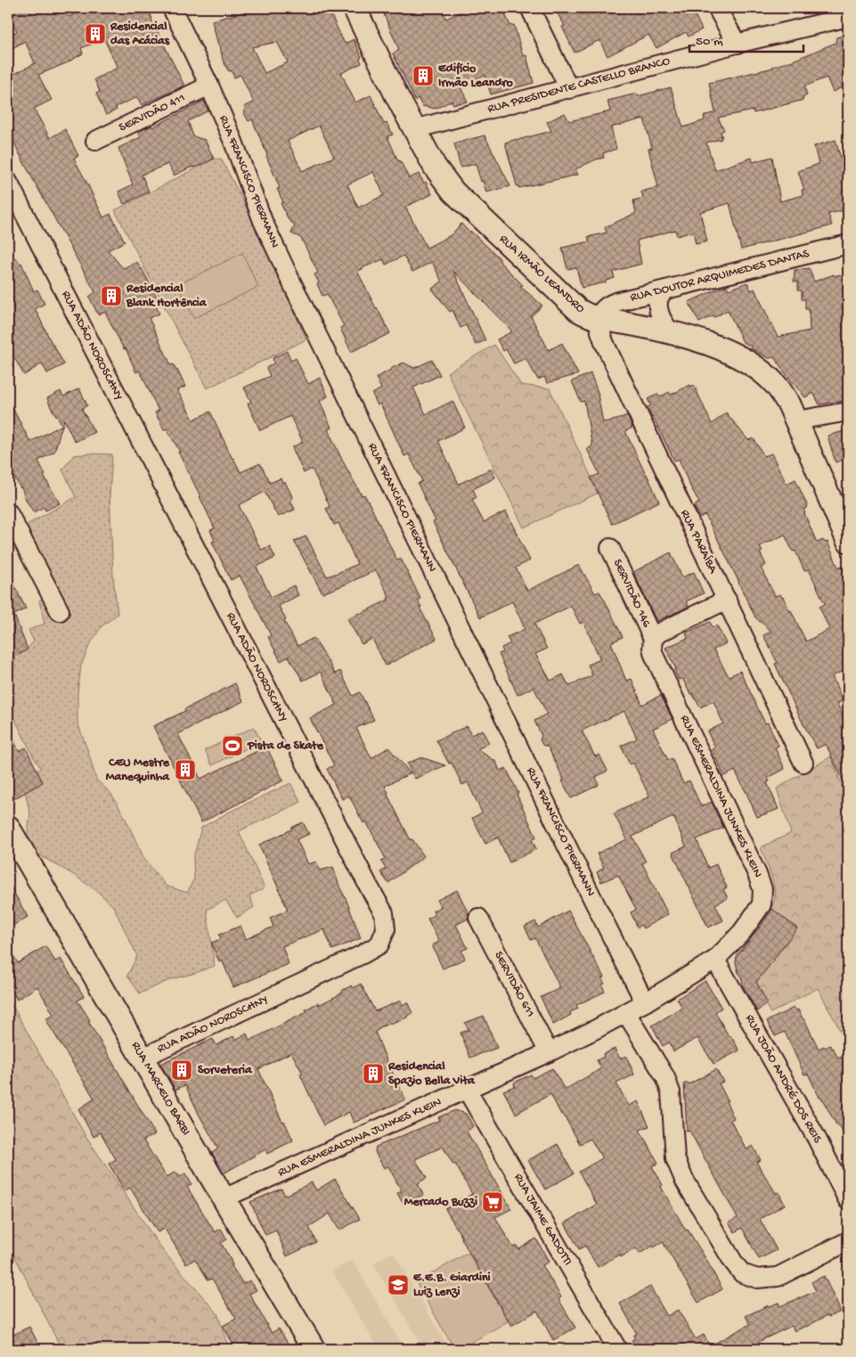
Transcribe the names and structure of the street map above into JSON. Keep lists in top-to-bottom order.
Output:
{
  "streets": {
    "street": [
      "RUA PRESIDENTE CASTELLO BRANCO",
      "SERVIDÃO 411",
      "RUA FRANCISCO PIERMANN",
      "RUA IRMÃO LEANDRO",
      "RUA DOUTOR ARQUIMEDES DANTAS",
      "RUA ADÃO NOROSCHNY",
      "RUA PARAÍBA",
      "SERVIDÃO 146",
      "RUA ESMERALDINA JUNKES KLEIN",
      "SERVIDÃO 611",
      "RUA JOÃO ANDRÉ DOS REIS",
      "RUA MARCELO BARBI",
      "RUA JAIME GADOTTI"
    ]
  },
  "crossings": [
    ["RUA PRESIDENTE CASTELLO BRANCO", "RUA IRMÃO LEANDRO"],
    ["SERVIDÃO 411", "RUA FRANCISCO PIERMANN"],
    ["RUA FRANCISCO PIERMANN", "RUA ESMERALDINA JUNKES KLEIN"],
    ["RUA IRMÃO LEANDRO", "RUA DOUTOR ARQUIMEDES DANTAS"],
    ["RUA IRMÃO LEANDRO", "RUA PARAÍBA"],
    ["RUA DOUTOR ARQUIMEDES DANTAS", "RUA PARAÍBA"],
    ["RUA ADÃO NOROSCHNY", "RUA MARCELO BARBI"],
    ["SERVIDÃO 146", "RUA ESMERALDINA JUNKES KLEIN"],
    ["RUA ESMERALDINA JUNKES KLEIN", "SERVIDÃO 611"],
    ["RUA ESMERALDINA JUNKES KLEIN", "RUA JOÃO ANDRÉ DOS REIS"],
    ["RUA ESMERALDINA JUNKES KLEIN", "RUA MARCELO BARBI"],
    ["RUA ESMERALDINA JUNKES KLEIN", "RUA JAIME GADOTTI"]
  ],
  "places": {
    "building": [
      "Residencial das Acácias",
      "Edifício Irmão Leandro",
      "Residencial Blank Hortência",
      "CEU Mestre Manequinha",
      "Sorveteria",
      "Residencial Spazio Bella Vita"
    ],
    "sports": ["Pista de Skate"],
    "supermarket": ["Mercado Buzzi"],
    "school or university": ["E.E.B. Giardini Luiz Lenzi"]
  },
  "scale_bar": "50 m"
}
